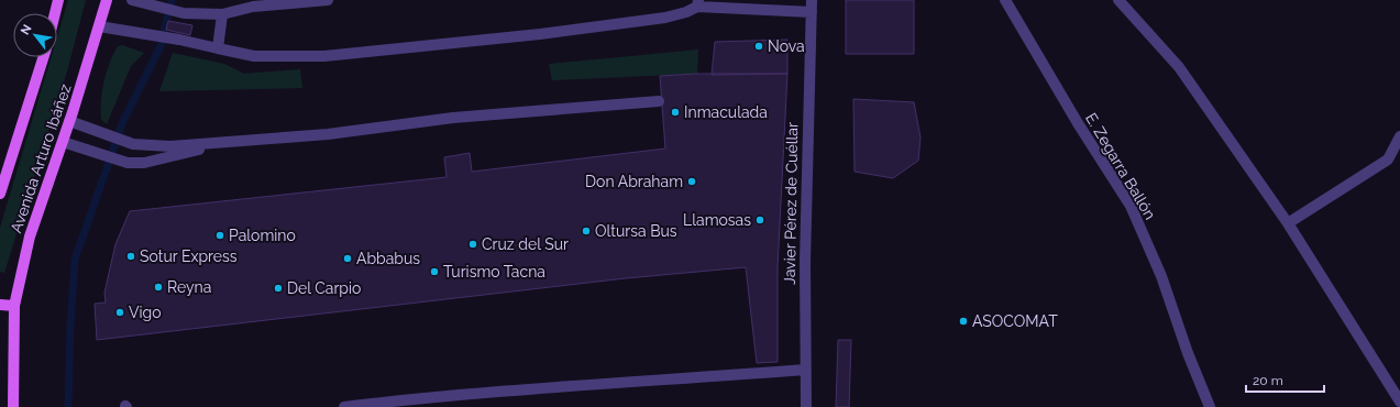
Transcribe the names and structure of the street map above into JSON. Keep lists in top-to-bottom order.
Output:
{
  "streets": {
    "main road": ["Avenida Arturo Ibáñez"],
    "street": ["E. Zegarra Ballón", "Javier Pérez de Cuéllar"]
  },
  "places": [
    "Nova",
    "Inmaculada",
    "Don Abraham",
    "Llamosas",
    "Oltursa Bus",
    "Palomino",
    "Cruz del Sur",
    "Sotur Express",
    "Abbabus",
    "Turismo Tacna",
    "Reyna",
    "Del Carpio",
    "Vigo",
    "ASOCOMAT"
  ],
  "scale_bar": "20 m",
  "north": "top left"
}
